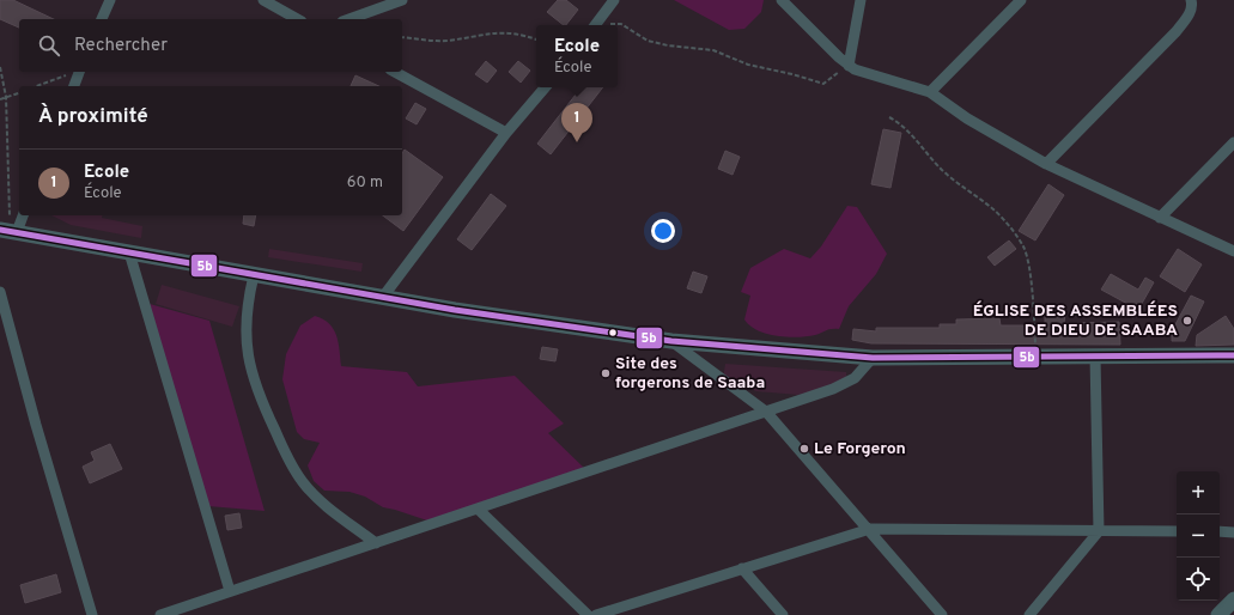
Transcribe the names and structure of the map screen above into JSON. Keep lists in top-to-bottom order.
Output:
{
  "places": ["ÉGLISE DES ASSEMBLÉES DE DIEU DE SAABA", "Site des forgerons de Saaba", "Le Forgeron"],
  "lines": ["transit line 5b"],
  "page": {
    "search": "Rechercher",
    "popup": ["Ecole", "École"],
    "heading": "À proximité",
    "pins": "1",
    "list": [
      {
        "mark": "1",
        "name": "Ecole",
        "note": "École",
        "value": "60 m"
      }
    ],
    "map_buttons": ["+", "−"]
  }
}
